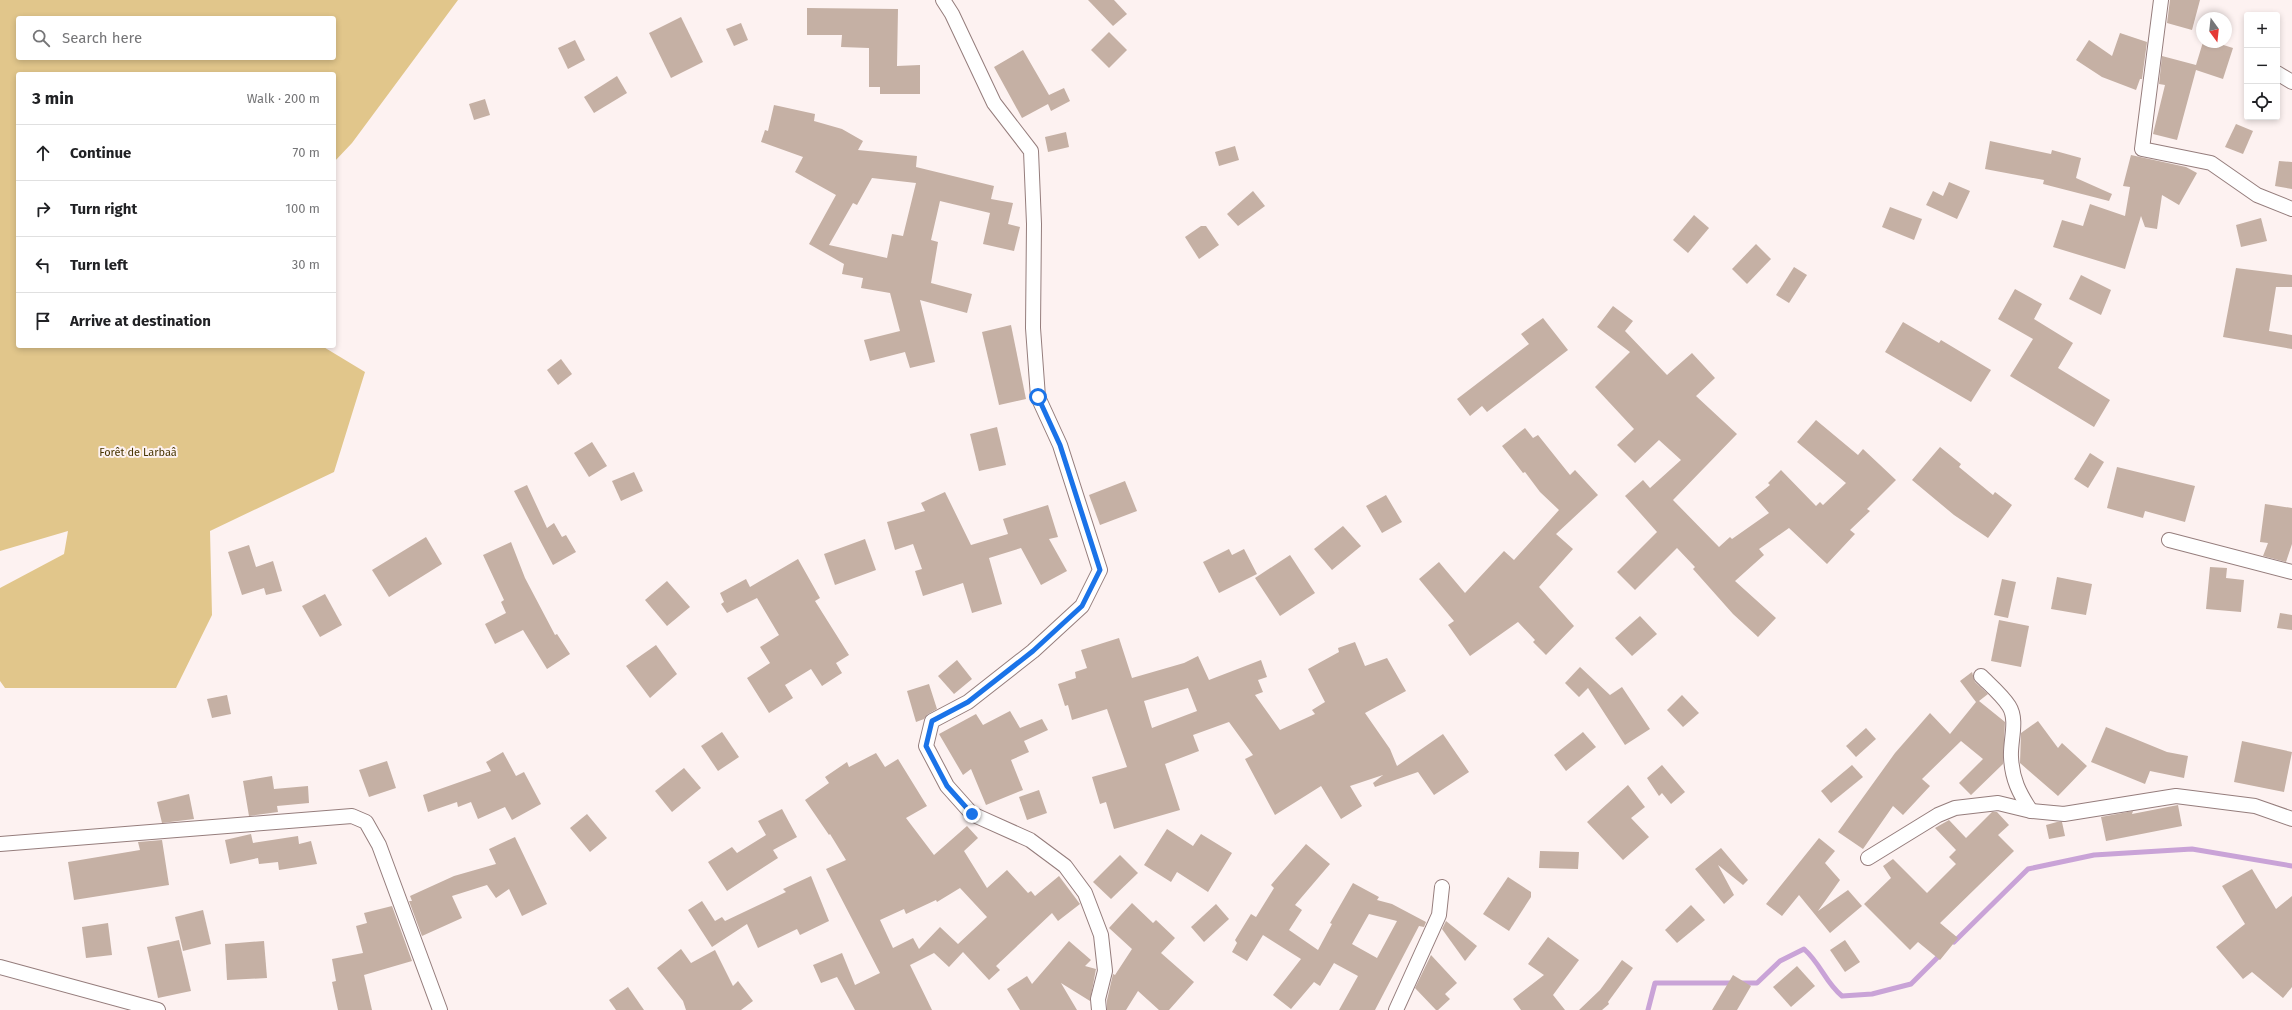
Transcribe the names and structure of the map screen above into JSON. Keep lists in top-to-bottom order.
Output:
{
  "parks": ["Forêt de Larbaâ"],
  "north": "bottom",
  "page": {
    "map_buttons": ["+", "−"],
    "search": "Search here",
    "heading": ["3 min", "Walk · 200 m"],
    "list": [
      ["Continue", "70 m"],
      ["Turn right", "100 m"],
      ["Turn left", "30 m"],
      "Arrive at destination"
    ]
  }
}
